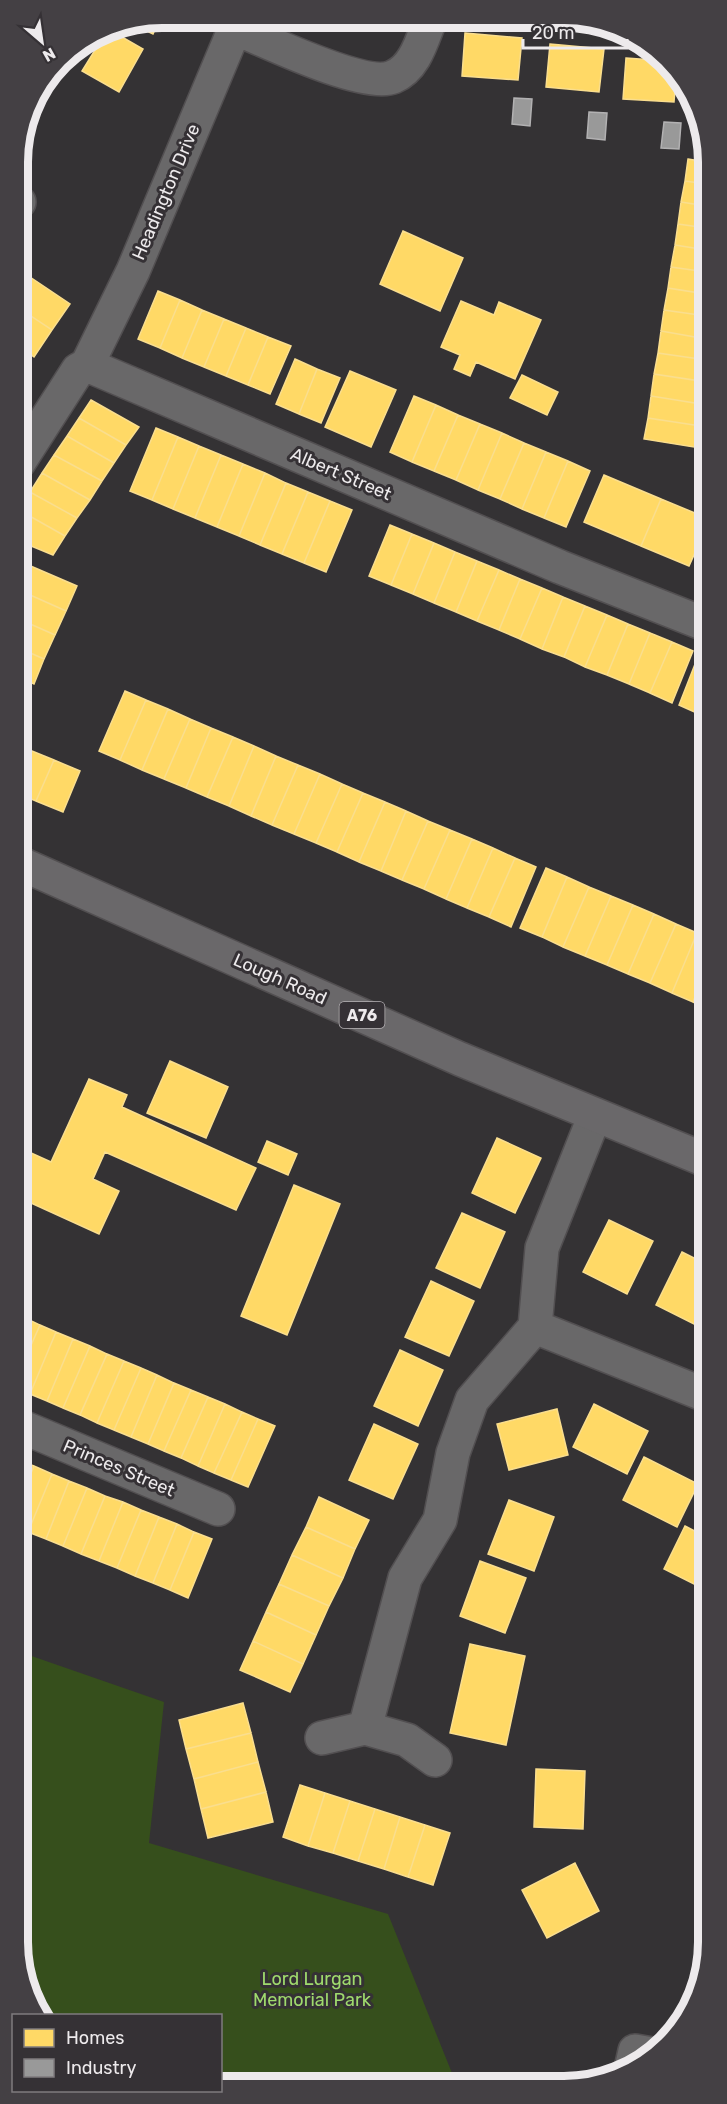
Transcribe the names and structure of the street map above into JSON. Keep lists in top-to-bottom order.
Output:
{
  "streets": {
    "main road": ["Lough Road", "A76"],
    "street": ["Headington Drive", "Albert Street", "Princes Street"]
  },
  "crossings": [
    ["Headington Drive", "Albert Street"]
  ],
  "parks": ["Lord Lurgan Memorial Park"],
  "legend": ["Homes", "Industry"],
  "scale_bar": "20 m",
  "north": "bottom right"
}
